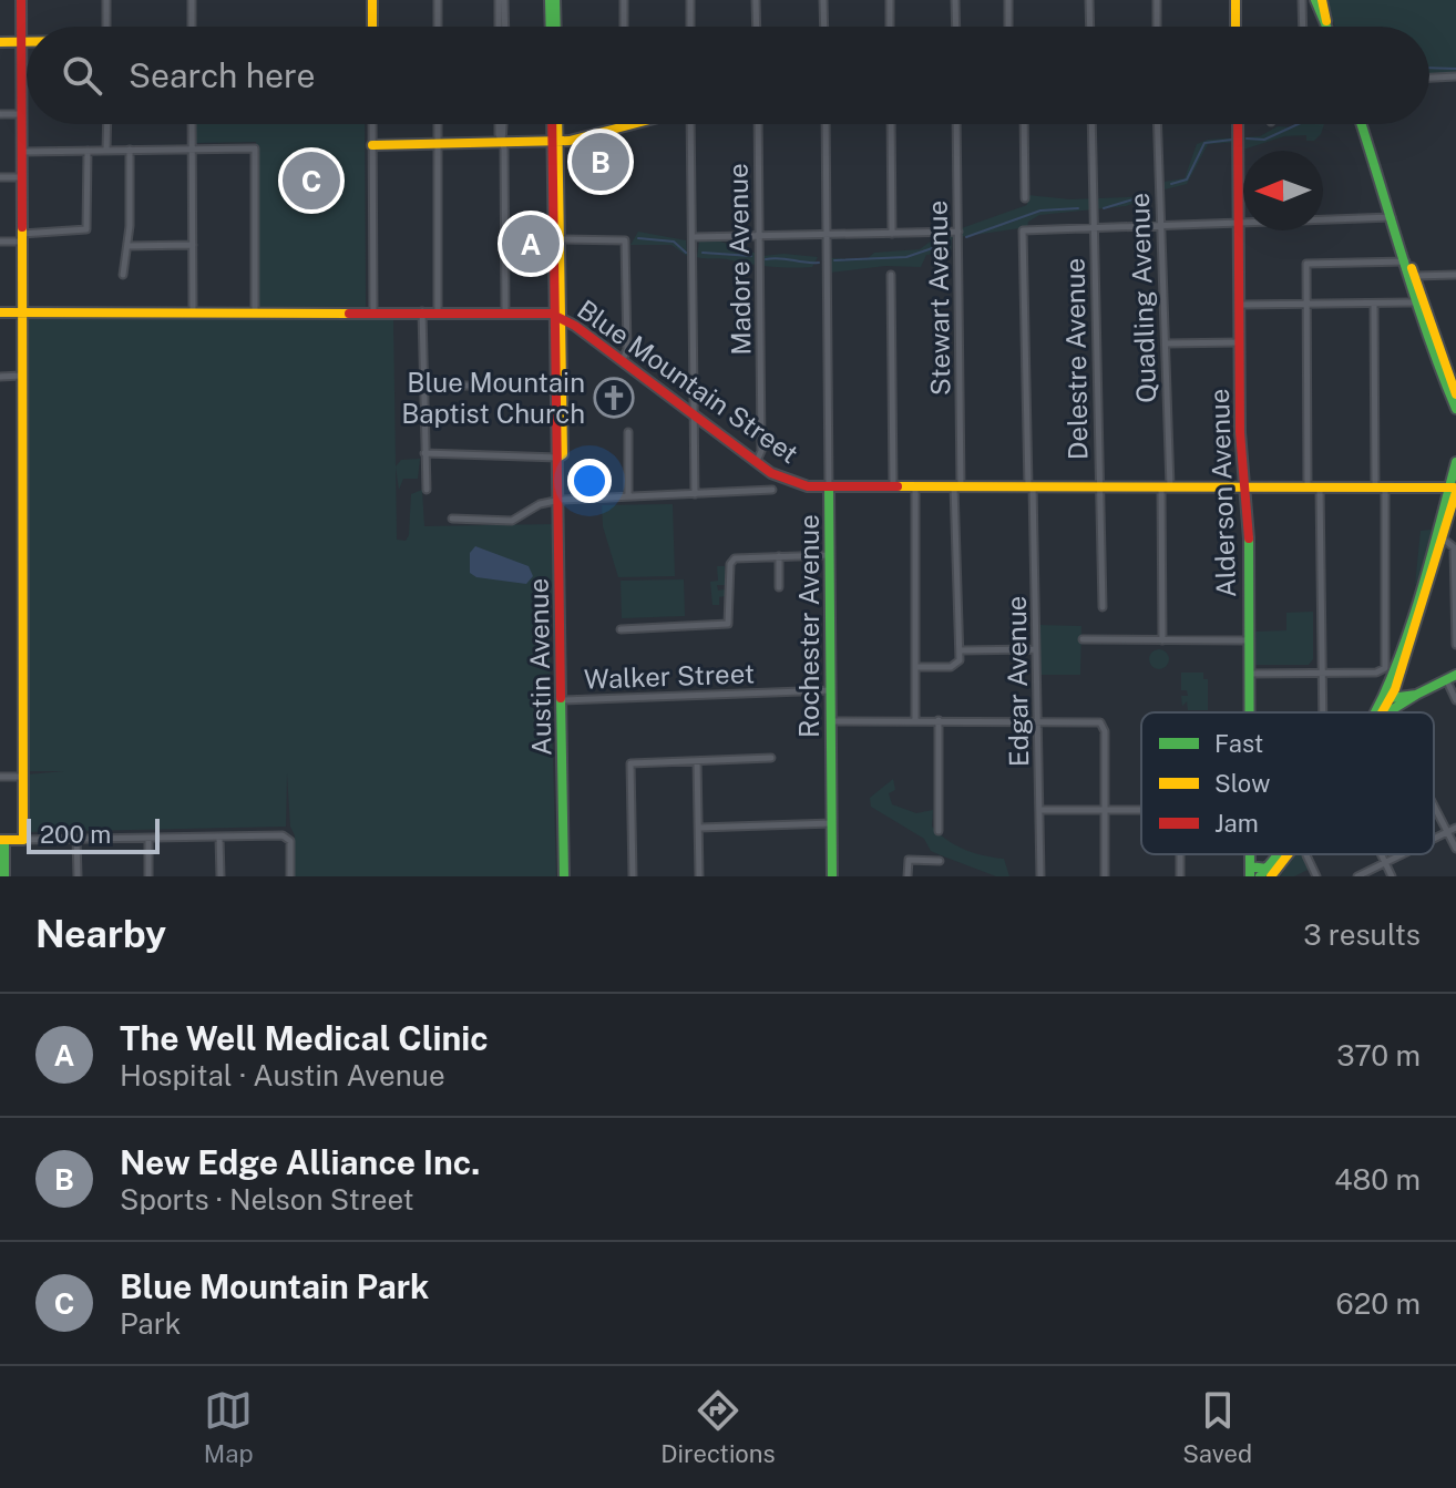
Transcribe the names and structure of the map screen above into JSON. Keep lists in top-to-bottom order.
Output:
{
  "streets": {
    "main road": [
      "Blue Mountain Street",
      "Alderson Avenue",
      "Rochester Avenue",
      "Austin Avenue"
    ],
    "street": [
      "Madore Avenue",
      "Stewart Avenue",
      "Quadling Avenue",
      "Delestre Avenue",
      "Walker Street",
      "Edgar Avenue"
    ]
  },
  "crossings": [
    ["Madore Avenue", "Blue Mountain Street"],
    ["Stewart Avenue", "Blue Mountain Street"],
    ["Quadling Avenue", "Blue Mountain Street"],
    ["Delestre Avenue", "Blue Mountain Street"],
    ["Delestre Avenue", "Edgar Avenue"],
    ["Blue Mountain Street", "Alderson Avenue"],
    ["Blue Mountain Street", "Rochester Avenue"],
    ["Blue Mountain Street", "Austin Avenue"],
    ["Blue Mountain Street", "Edgar Avenue"],
    ["Rochester Avenue", "Walker Street"],
    ["Austin Avenue", "Walker Street"]
  ],
  "places": {
    "church": ["Blue Mountain Baptist Church"]
  },
  "legend": ["Fast", "Slow", "Jam"],
  "scale_bar": "200 m",
  "north": "left",
  "page": {
    "search": "Search here",
    "pins": ["B", "C", "A"],
    "scale": "200 m",
    "heading": ["Nearby", "3 results"],
    "list": [
      {
        "mark": "A",
        "name": "The Well Medical Clinic",
        "note": "Hospital · Austin Avenue",
        "value": "370 m"
      },
      {
        "mark": "B",
        "name": "New Edge Alliance Inc.",
        "note": "Sports · Nelson Street",
        "value": "480 m"
      },
      {
        "mark": "C",
        "name": "Blue Mountain Park",
        "note": "Park",
        "value": "620 m"
      }
    ],
    "nav": ["Map", "Directions", "Saved"]
  }
}
